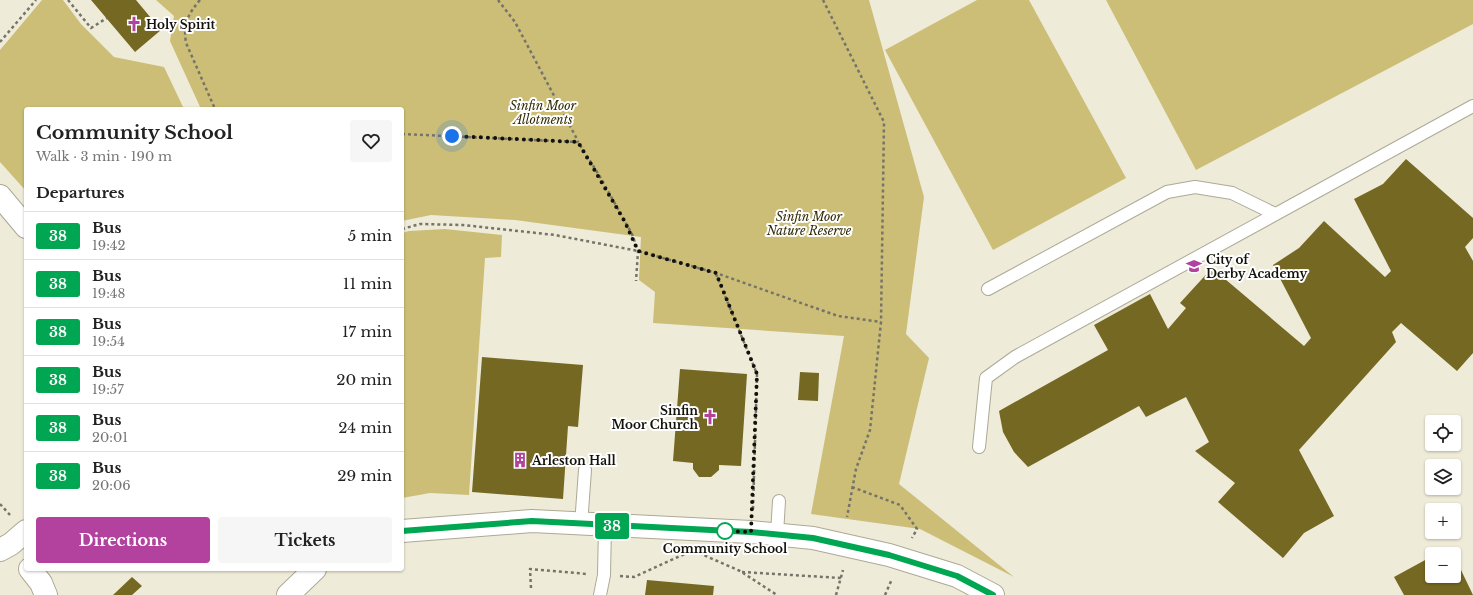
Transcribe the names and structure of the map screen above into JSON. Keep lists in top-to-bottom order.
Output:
{
  "parks": ["Sinfin Moor Allotments", "Sinfin Moor Nature Reserve"],
  "places": {
    "church": ["Holy Spirit", "Sinfin Moor Church"],
    "school or university": ["City of Derby Academy"],
    "building": ["Arleston Hall"],
    "other": ["Community School"]
  },
  "lines": ["bus line 38"],
  "page": {
    "on_map": "38",
    "heading": [
      ["Community School", "Walk · 3 min · 190 m"],
      "Departures"
    ],
    "list": [
      {
        "mark": "38",
        "name": "Bus",
        "note": "19:42",
        "value": "5 min"
      },
      {
        "mark": "38",
        "name": "Bus",
        "note": "19:48",
        "value": "11 min"
      },
      {
        "mark": "38",
        "name": "Bus",
        "note": "19:54",
        "value": "17 min"
      },
      {
        "mark": "38",
        "name": "Bus",
        "note": "19:57",
        "value": "20 min"
      },
      {
        "mark": "38",
        "name": "Bus",
        "note": "20:01",
        "value": "24 min"
      },
      {
        "mark": "38",
        "name": "Bus",
        "note": "20:06",
        "value": "29 min"
      }
    ],
    "map_buttons": ["+", "−"],
    "buttons": ["Directions", "Tickets"]
  }
}
